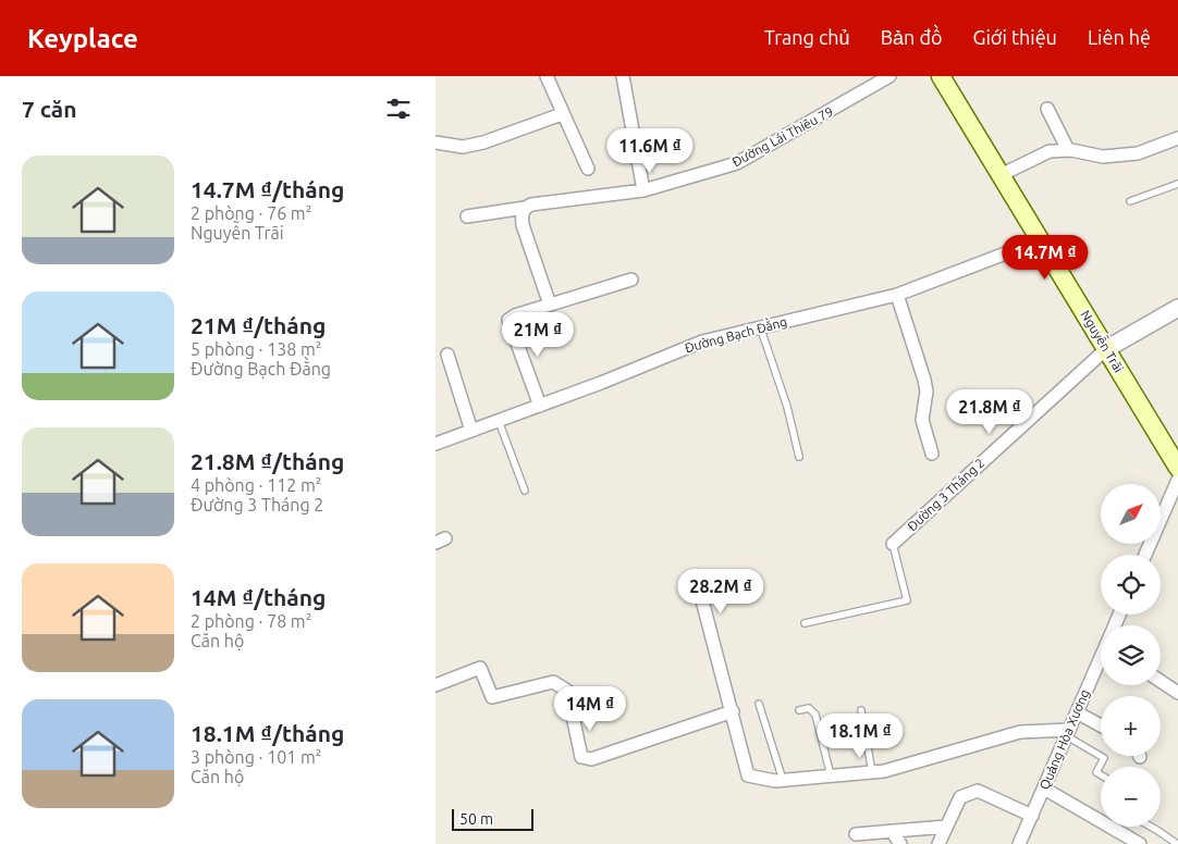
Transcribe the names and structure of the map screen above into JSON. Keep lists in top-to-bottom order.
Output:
{
  "streets": {
    "main road": ["Nguyễn Trãi"],
    "street": [
      "Đường Lái Thiêu 79",
      "Đường Bạch Đằng",
      "Đường 3 Tháng 2",
      "Quảng Hòa Xương"
    ]
  },
  "crossings": [
    ["Đường Bạch Đằng", "Nguyễn Trãi"],
    ["Nguyễn Trãi", "Đường 3 Tháng 2"]
  ],
  "scale_bar": "50 m",
  "north": "top right",
  "page": {
    "header": "Keyplace",
    "nav": [
      "Trang chủ",
      "Bản đồ",
      "Giới thiệu",
      "Liên hệ"
    ],
    "heading": "7 căn",
    "price": [
      "11.6M ₫",
      "14.7M ₫",
      "21M ₫",
      "21.8M ₫",
      "28.2M ₫",
      "14M ₫",
      "18.1M ₫"
    ],
    "list": [
      {
        "name": "14.7M ₫/tháng",
        "note": "2 phòng · 76 m² · Nguyễn Trãi"
      },
      {
        "name": "21M ₫/tháng",
        "note": "5 phòng · 138 m² · Đường Bạch Đằng"
      },
      {
        "name": "21.8M ₫/tháng",
        "note": "4 phòng · 112 m² · Đường 3 Tháng 2"
      },
      {
        "name": "14M ₫/tháng",
        "note": "2 phòng · 78 m² · Căn hộ"
      },
      {
        "name": "18.1M ₫/tháng",
        "note": "3 phòng · 101 m² · Căn hộ"
      }
    ],
    "map_buttons": ["+", "−"],
    "scale": "50 m"
  }
}
